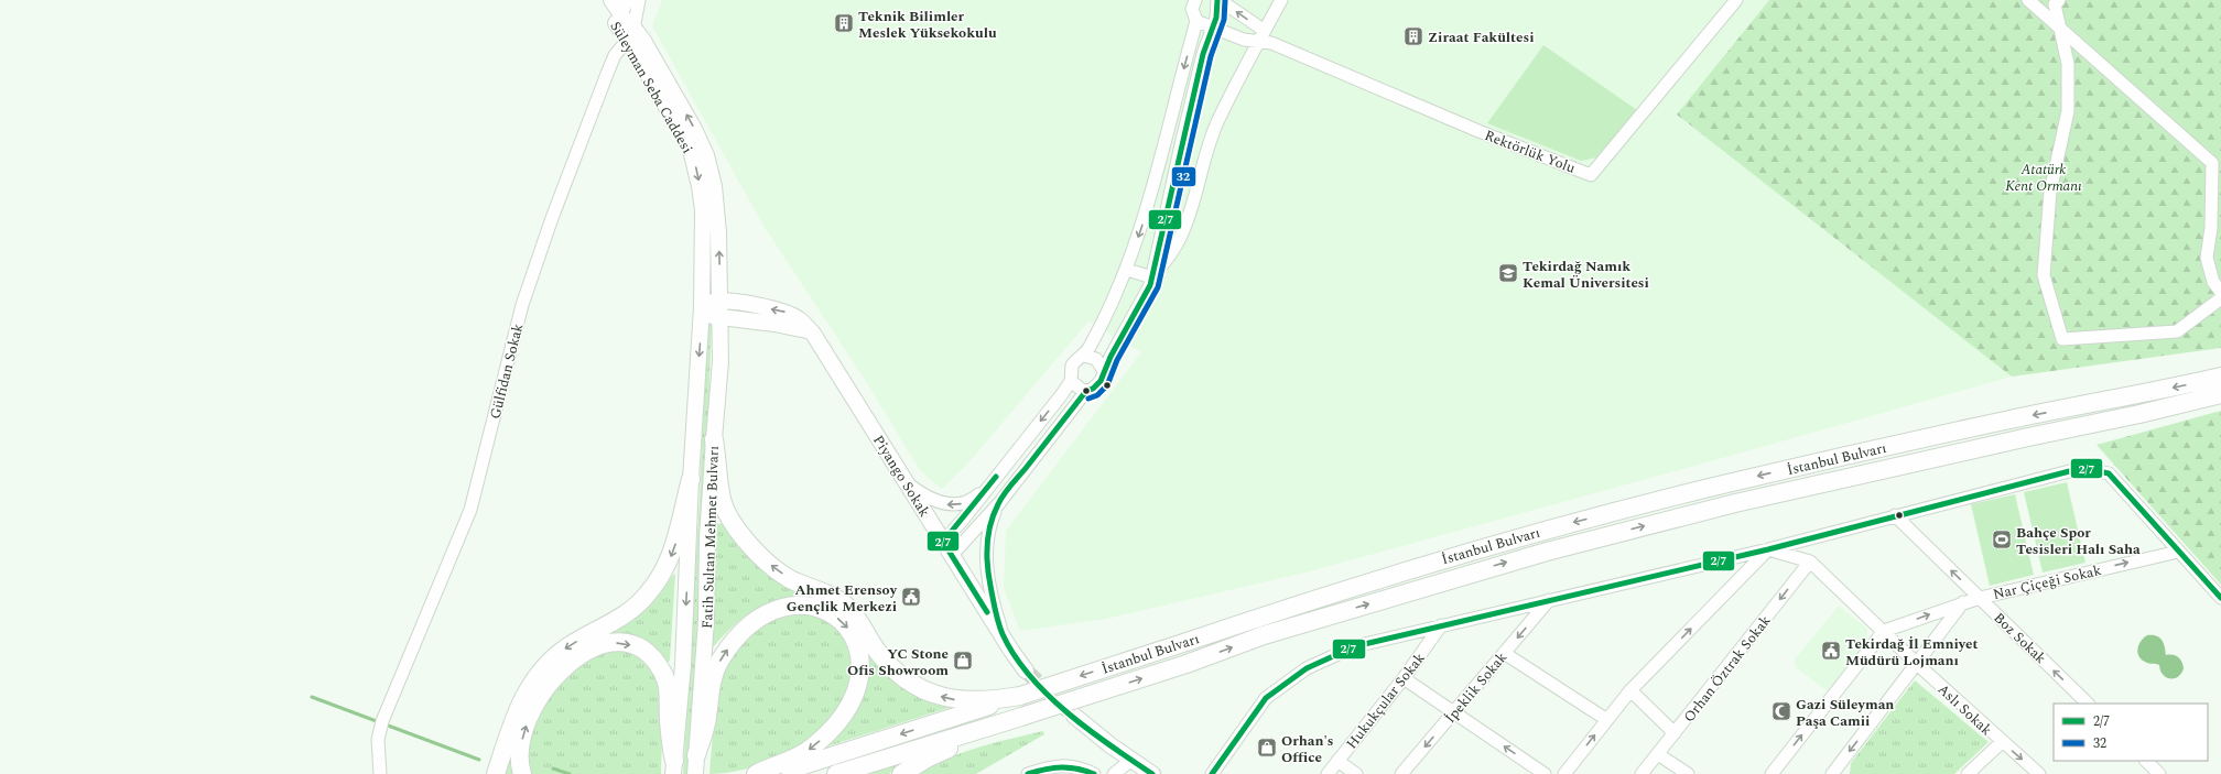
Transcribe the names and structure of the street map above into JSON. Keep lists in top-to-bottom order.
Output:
{
  "streets": {
    "highway": ["İstanbul Bulvarı"],
    "main road": ["Süleyman Seba Caddesi", "Piyango Sokak", "Fatih Sultan Mehmet Bulvarı"],
    "street": [
      "Rektörlük Yolu",
      "Gülfidan Sokak",
      "Nar Çiçeği Sokak",
      "Boz Sokak",
      "Orhan Öztrak Sokak",
      "İpeklik Sokak",
      "Hukukçular Sokak",
      "Aslı Sokak"
    ]
  },
  "crossings": [
    ["Süleyman Seba Caddesi", "Gülfidan Sokak"],
    ["Süleyman Seba Caddesi", "Piyango Sokak"],
    ["Süleyman Seba Caddesi", "Fatih Sultan Mehmet Bulvarı"],
    ["Piyango Sokak", "Fatih Sultan Mehmet Bulvarı"],
    ["Nar Çiçeği Sokak", "Boz Sokak"],
    ["Nar Çiçeği Sokak", "Aslı Sokak"],
    ["Orhan Öztrak Sokak", "Aslı Sokak"]
  ],
  "one_way": ["Nar Çiçeği Sokak", "Boz Sokak", "İpeklik Sokak"],
  "parks": ["Atatürk Kent Ormanı"],
  "places": {
    "building": ["Teknik Bilimler Meslek Yüksekokulu", "Ziraat Fakültesi"],
    "school or university": ["Tekirdağ Namık Kemal Üniversitesi"],
    "sports": ["Bahçe Spor Tesisleri Halı Saha"],
    "public building": ["Ahmet Erensoy Gençlik Merkezi", "Tekirdağ İl Emniyet Müdürü Lojmanı"],
    "shop": ["YC Stone Ofis Showroom", "Orhan's Office"],
    "mosque": ["Gazi Süleyman Paşa Camii"]
  },
  "lines": ["transit line 2/7", "transit line 32"],
  "legend": ["2/7", "32"]
}
